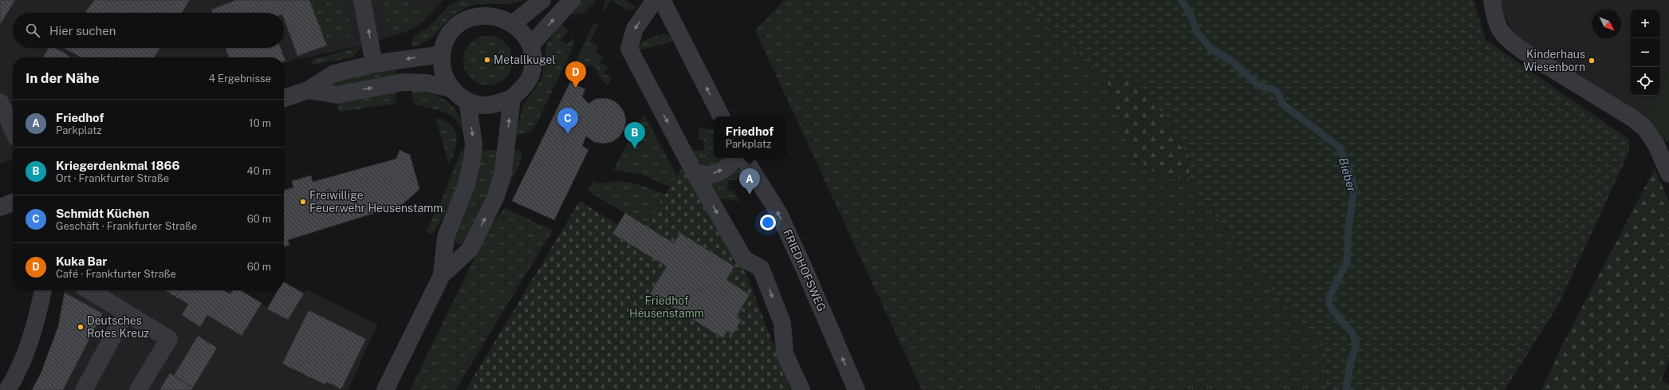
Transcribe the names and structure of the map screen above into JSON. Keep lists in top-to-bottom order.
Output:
{
  "streets": {
    "street": ["FRIEDHOFSWEG"]
  },
  "water": ["Bieber"],
  "parks": ["Friedhof Heusenstamm"],
  "places": [
    "Metallkugel",
    "Kinderhaus Wiesenborn",
    "Freiwillige Feuerwehr Heusenstamm",
    "Deutsches Rotes Kreuz"
  ],
  "north": "bottom right",
  "page": {
    "map_buttons": ["+", "−"],
    "search": "Hier suchen",
    "heading": ["In der Nähe", "4 Ergebnisse"],
    "pins": [
      "D",
      "C",
      "B",
      "A"
    ],
    "list": [
      {
        "mark": "A",
        "name": "Friedhof",
        "note": "Parkplatz",
        "value": "10 m"
      },
      {
        "mark": "B",
        "name": "Kriegerdenkmal 1866",
        "note": "Ort · Frankfurter Straße",
        "value": "40 m"
      },
      {
        "mark": "C",
        "name": "Schmidt Küchen",
        "note": "Geschäft · Frankfurter Straße",
        "value": "60 m"
      },
      {
        "mark": "D",
        "name": "Kuka Bar",
        "note": "Café · Frankfurter Straße",
        "value": "60 m"
      }
    ],
    "popup": ["Friedhof", "Parkplatz"]
  }
}
